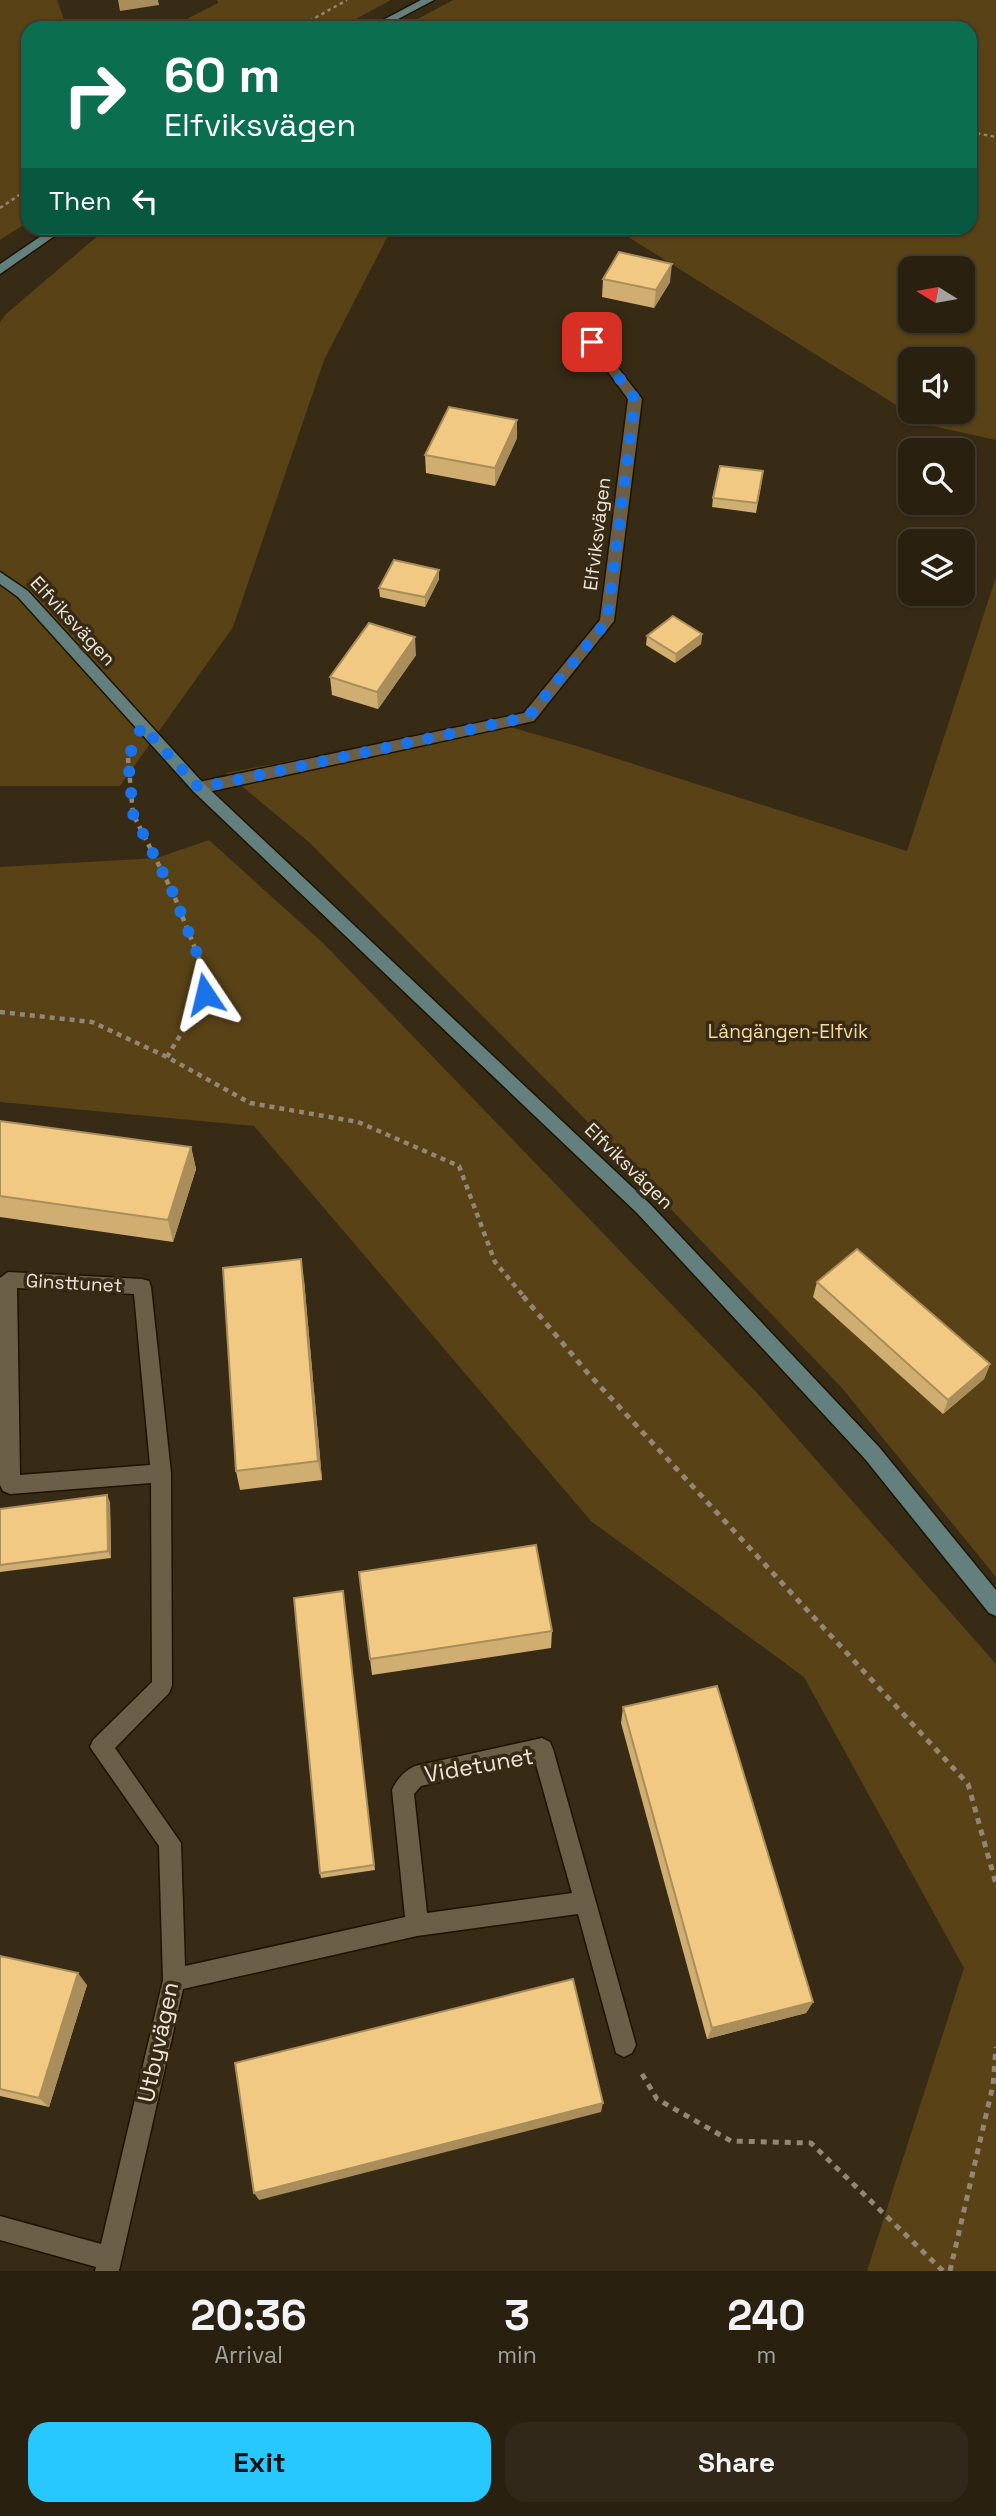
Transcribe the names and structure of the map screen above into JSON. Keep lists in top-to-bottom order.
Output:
{
  "streets": {
    "street": [
      "Elfviksvägen",
      "Ginsttunet",
      "Videtunet",
      "Utbyvägen"
    ]
  },
  "crossings": [
    ["Ginsttunet", "Utbyvägen"]
  ],
  "parks": ["Långängen-Elfvik"],
  "north": "left",
  "page": {
    "turn": ["60 m", "Elfviksvägen"],
    "then": "Then",
    "eta": [
      "20:36",
      "Arrival",
      "3",
      "min",
      "240",
      "m"
    ],
    "buttons": ["Exit", "Share"]
  }
}
